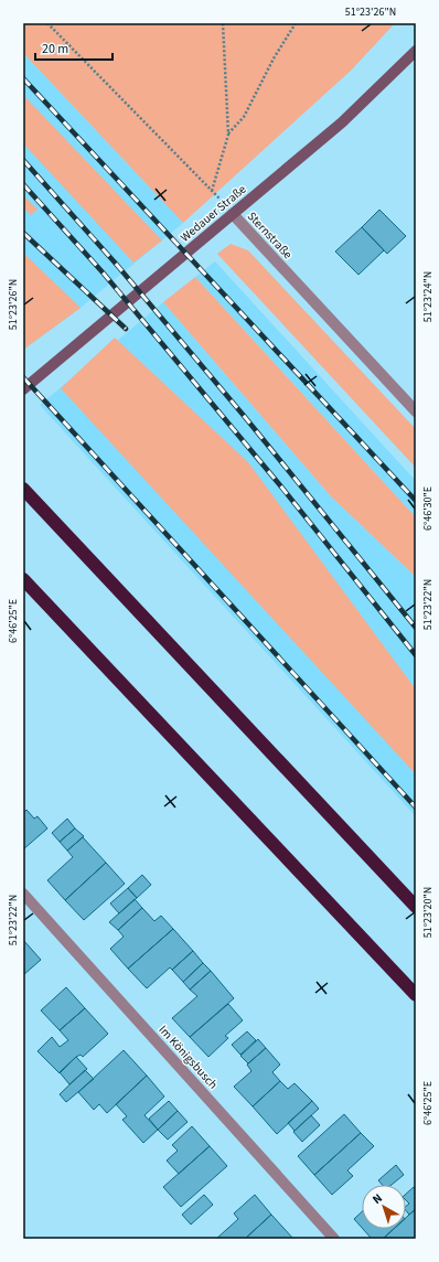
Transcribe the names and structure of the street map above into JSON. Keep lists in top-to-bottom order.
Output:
{
  "streets": {
    "street": ["Wedauer Straße", "Sternstraße", "Im Königsbusch"]
  },
  "crossings": [
    ["Wedauer Straße", "Sternstraße"]
  ],
  "scale_bar": "20 m",
  "north": "top left",
  "coordinates": [
    "51°23'26\"N",
    "51°23'24\"N",
    "6°46'30\"E",
    "51°23'22\"N",
    "6°46'25\"E",
    "51°23'20\"N"
  ]
}
